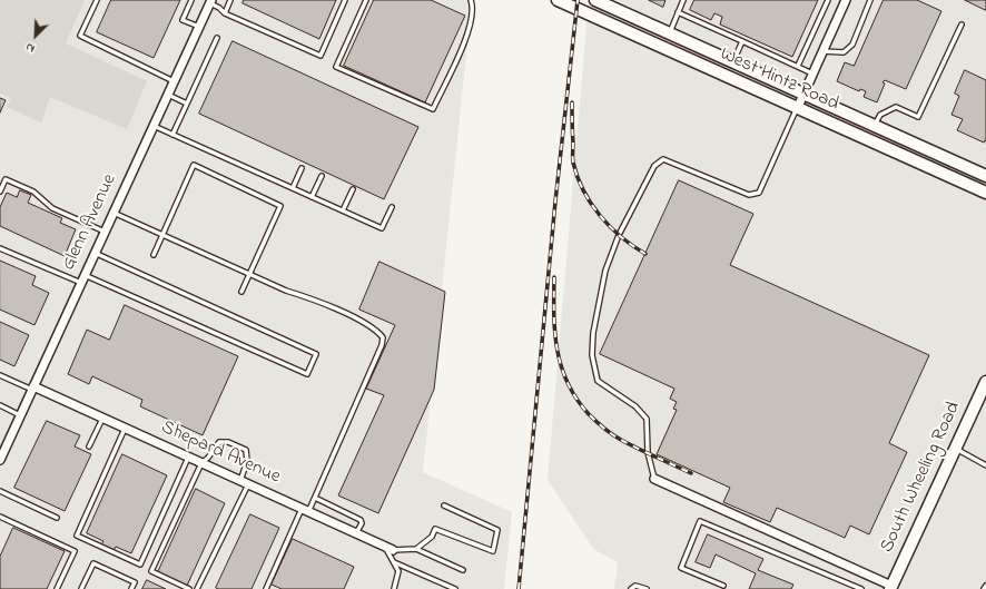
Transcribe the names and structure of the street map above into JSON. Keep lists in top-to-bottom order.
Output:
{
  "streets": {
    "main road": ["West Hintz Road", "South Wheeling Road"],
    "street": ["Glenn Avenue", "Shepard Avenue"]
  },
  "crossings": [
    ["Glenn Avenue", "Shepard Avenue"]
  ],
  "north": "bottom left"
}
